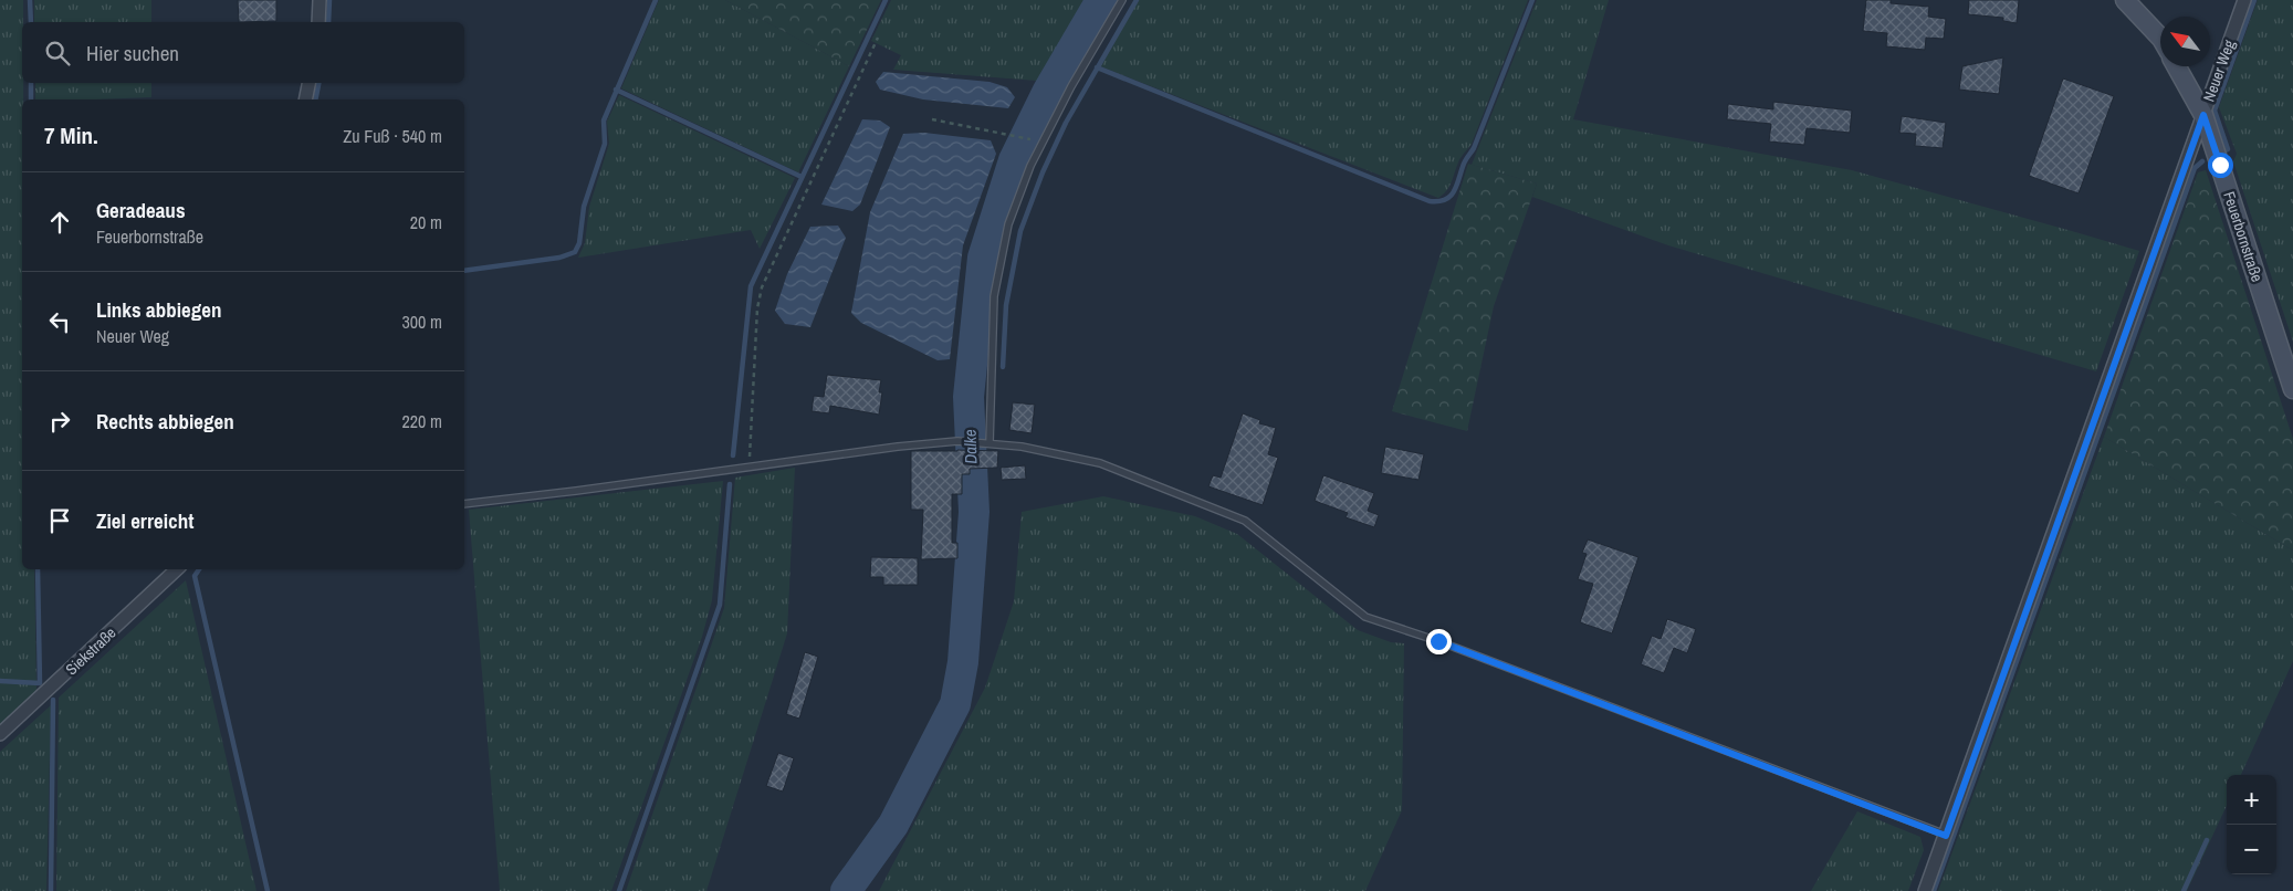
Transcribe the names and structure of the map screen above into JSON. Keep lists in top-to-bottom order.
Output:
{
  "streets": {
    "street": ["Neuer Weg", "Feuerbornstraße", "Siekstraße"]
  },
  "crossings": [
    ["Neuer Weg", "Feuerbornstraße"]
  ],
  "water": ["Dalke"],
  "north": "top left",
  "page": {
    "search": "Hier suchen",
    "heading": ["7 Min.", "Zu Fuß · 540 m"],
    "list": [
      ["Geradeaus", "Feuerbornstraße", "20 m"],
      ["Links abbiegen", "Neuer Weg", "300 m"],
      ["Rechts abbiegen", "220 m"],
      "Ziel erreicht"
    ],
    "map_buttons": ["+", "−"]
  }
}
